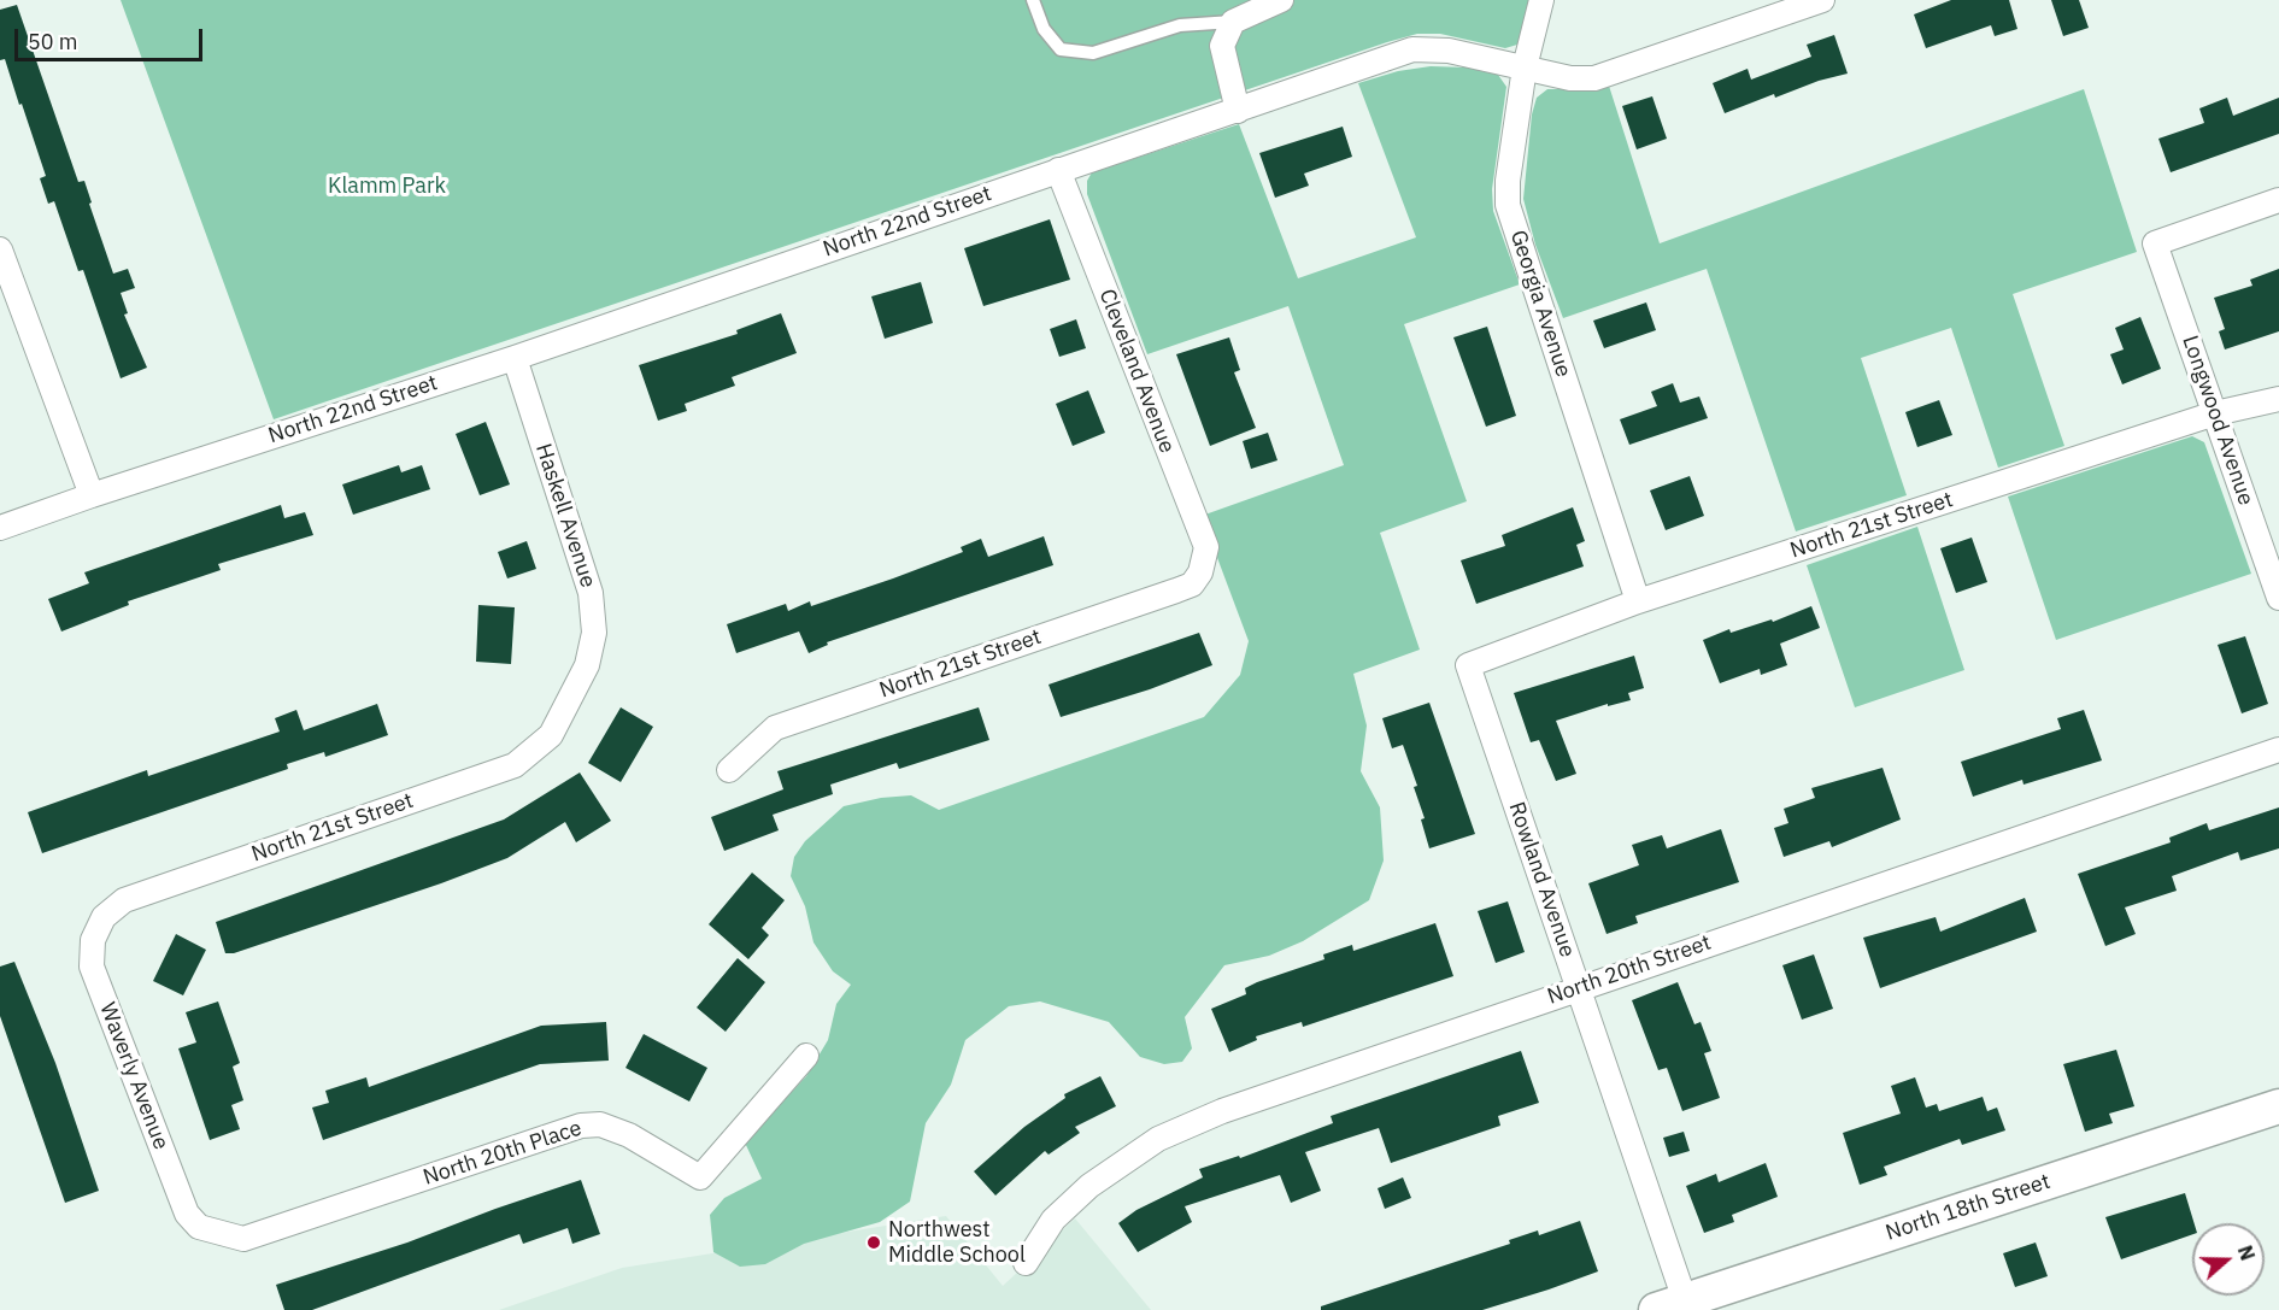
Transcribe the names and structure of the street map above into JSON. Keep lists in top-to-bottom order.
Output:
{
  "streets": {
    "main road": ["North 18th Street"],
    "street": [
      "North 22nd Street",
      "Georgia Avenue",
      "Cleveland Avenue",
      "Longwood Avenue",
      "Haskell Avenue",
      "North 21st Street",
      "Rowland Avenue",
      "North 20th Street",
      "Waverly Avenue",
      "North 20th Place"
    ]
  },
  "crossings": [
    ["North 22nd Street", "Georgia Avenue"],
    ["North 22nd Street", "Cleveland Avenue"],
    ["North 22nd Street", "Haskell Avenue"],
    ["Georgia Avenue", "North 21st Street"],
    ["Cleveland Avenue", "North 21st Street"],
    ["Longwood Avenue", "North 21st Street"],
    ["Haskell Avenue", "North 21st Street"],
    ["North 21st Street", "Rowland Avenue"],
    ["North 21st Street", "Waverly Avenue"],
    ["Rowland Avenue", "North 20th Street"],
    ["Rowland Avenue", "North 18th Street"],
    ["Waverly Avenue", "North 20th Place"]
  ],
  "parks": ["Klamm Park"],
  "places": ["Northwest Middle School"],
  "scale_bar": "50 m",
  "north": "right"
}
